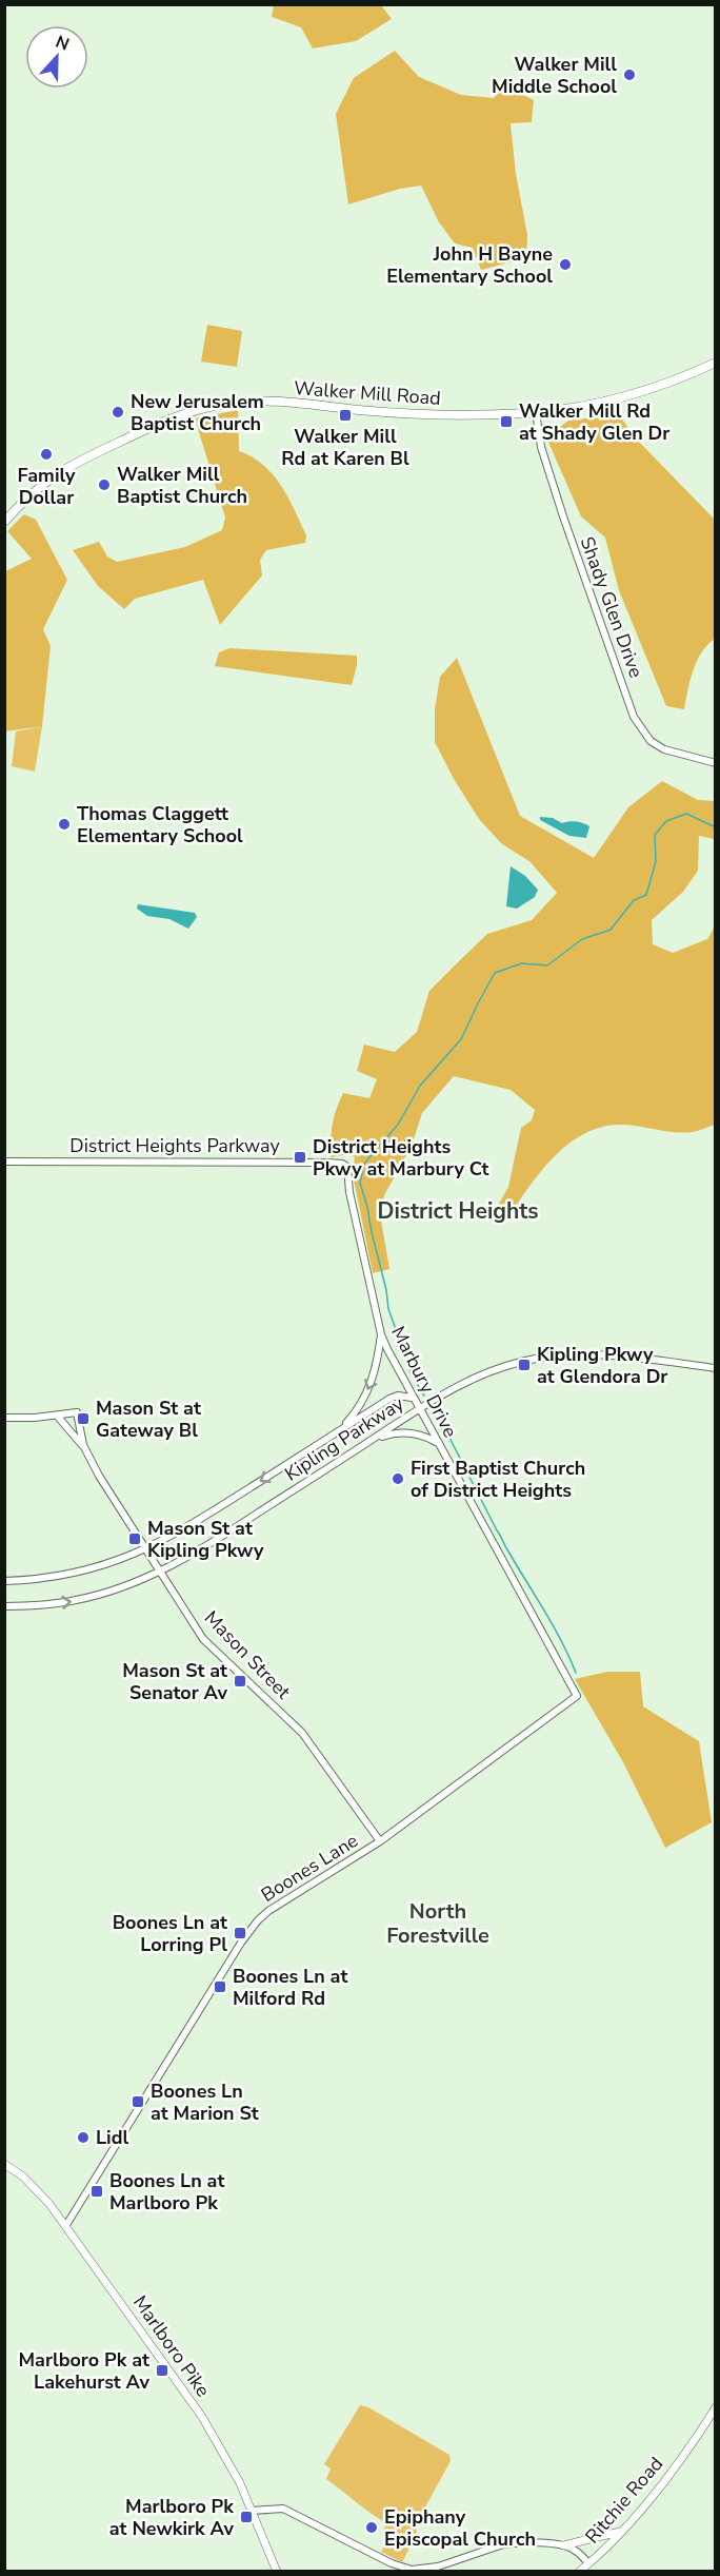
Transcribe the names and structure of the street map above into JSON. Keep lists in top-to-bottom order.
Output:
{
  "streets": {
    "main road": ["Walker Mill Road", "Marlboro Pike", "Ritchie Road"],
    "street": [
      "Shady Glen Drive",
      "District Heights Parkway",
      "Marbury Drive",
      "Kipling Parkway",
      "Mason Street",
      "Boones Lane"
    ]
  },
  "crossings": [
    ["Walker Mill Road", "Shady Glen Drive"],
    ["District Heights Parkway", "Marbury Drive"],
    ["Marbury Drive", "Kipling Parkway"],
    ["Marbury Drive", "Boones Lane"],
    ["Kipling Parkway", "Mason Street"],
    ["Mason Street", "Boones Lane"],
    ["Boones Lane", "Marlboro Pike"],
    ["Marlboro Pike", "Ritchie Road"]
  ],
  "districts": ["District Heights", "North Forestville"],
  "places": {
    "other": [
      "Walker Mill Middle School",
      "John H Bayne Elementary School",
      "New Jerusalem Baptist Church",
      "Family Dollar",
      "Walker Mill Baptist Church",
      "Thomas Claggett Elementary School",
      "First Baptist Church of District Heights",
      "Lidl",
      "Epiphany Episcopal Church"
    ],
    "transit": [
      "Walker Mill Rd at Karen Bl",
      "Walker Mill Rd at Shady Glen Dr",
      "District Heights Pkwy at Marbury Ct",
      "Kipling Pkwy at Glendora Dr",
      "Mason St at Gateway Bl",
      "Mason St at Kipling Pkwy",
      "Mason St at Senator Av",
      "Boones Ln at Lorring Pl",
      "Boones Ln at Milford Rd",
      "Boones Ln at Marion St",
      "Boones Ln at Marlboro Pk",
      "Marlboro Pk at Lakehurst Av",
      "Marlboro Pk at Newkirk Av"
    ]
  },
  "north": "top"
}
